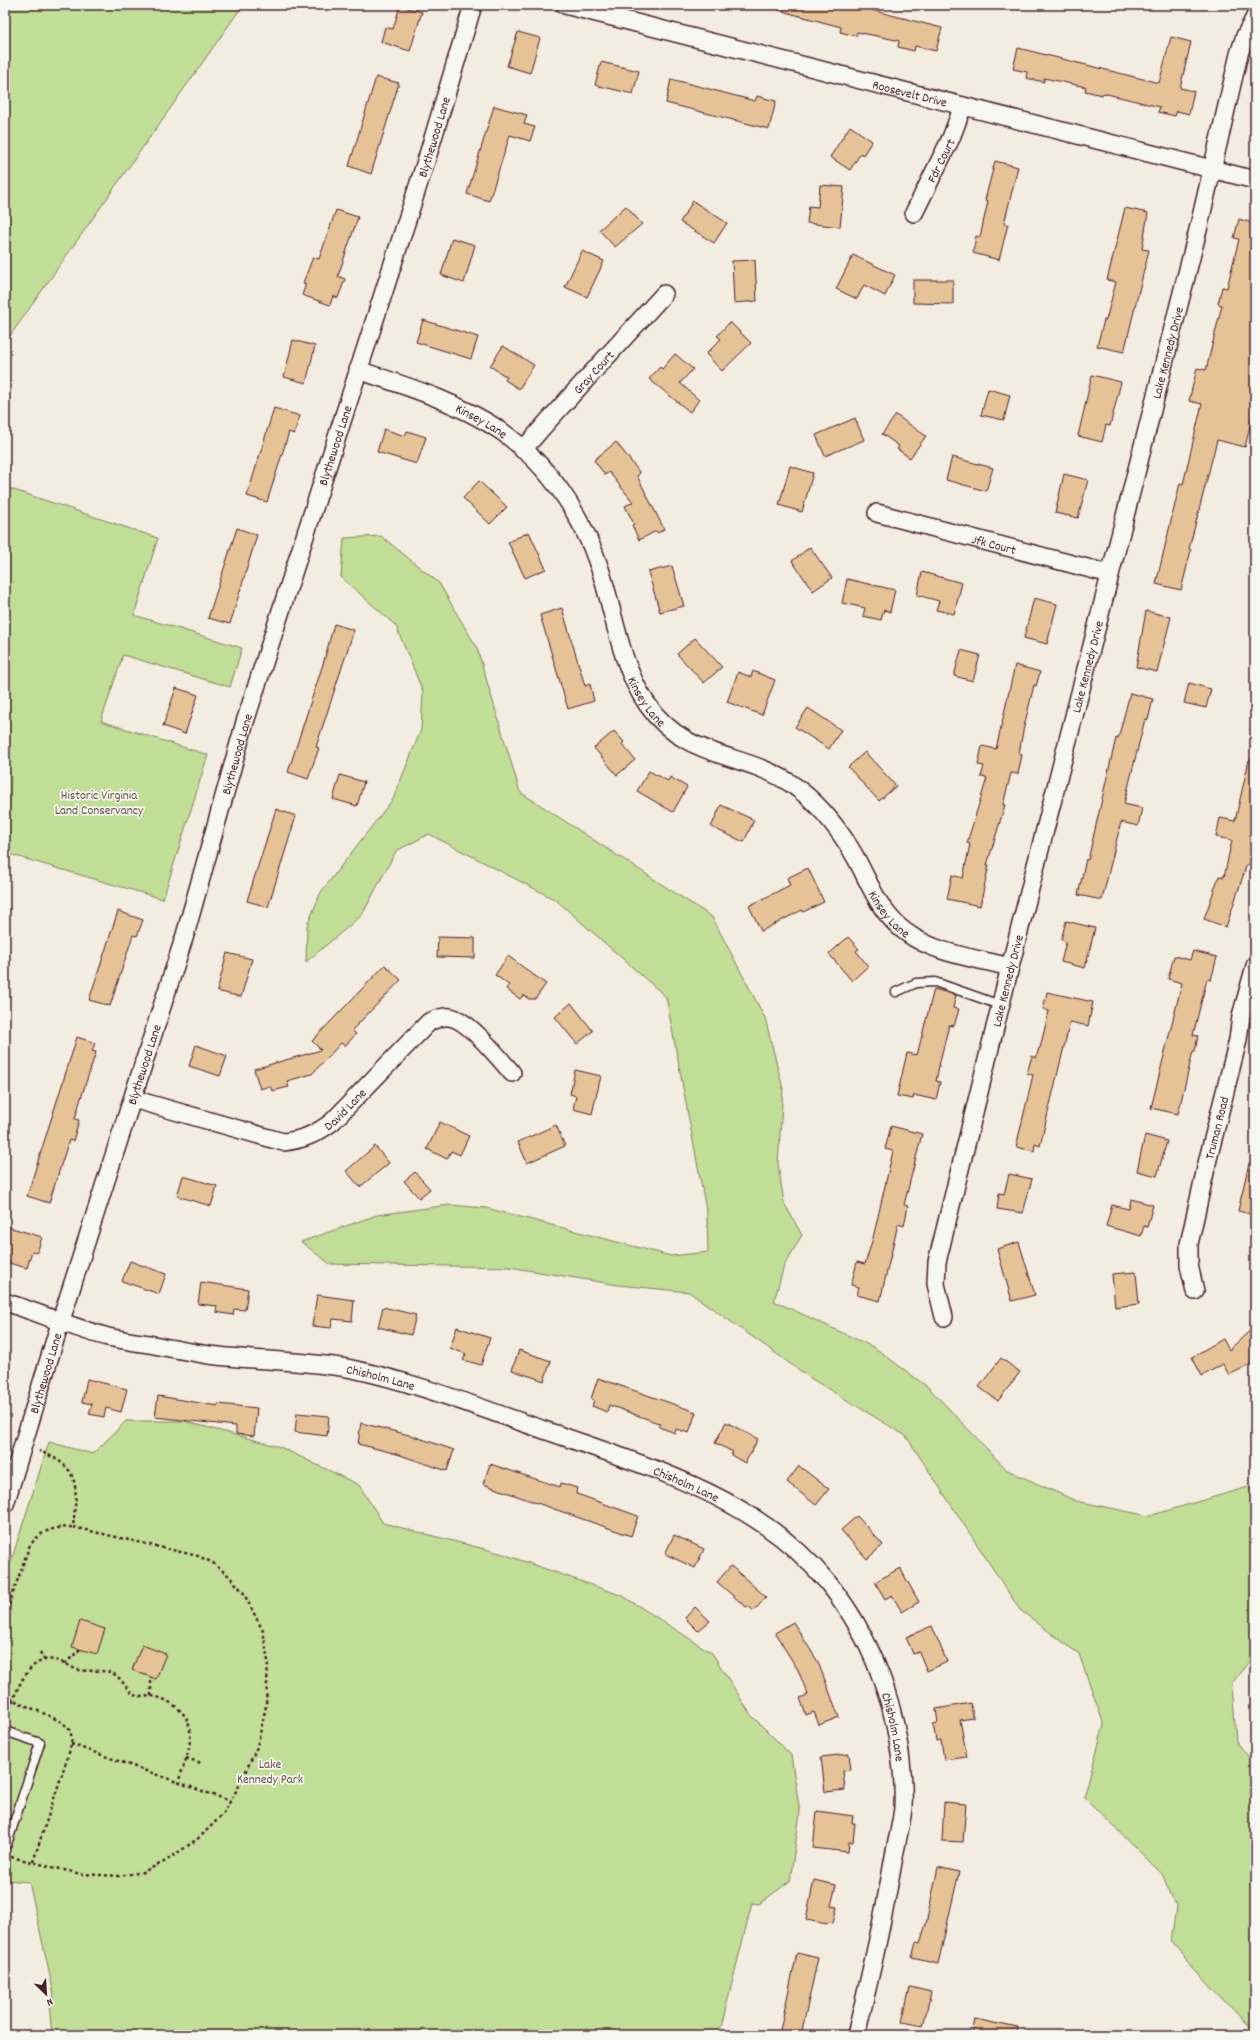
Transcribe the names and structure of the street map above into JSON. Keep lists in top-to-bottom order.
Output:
{
  "streets": {
    "street": [
      "Roosevelt Drive",
      "Blythewood Lane",
      "Fdr Court",
      "Lake Kennedy Drive",
      "Gray Court",
      "Kinsey Lane",
      "Jfk Court",
      "David Lane",
      "Truman Road",
      "Chisholm Lane"
    ]
  },
  "crossings": [
    ["Roosevelt Drive", "Fdr Court"],
    ["Roosevelt Drive", "Lake Kennedy Drive"],
    ["Blythewood Lane", "Kinsey Lane"],
    ["Blythewood Lane", "David Lane"],
    ["Blythewood Lane", "Chisholm Lane"],
    ["Lake Kennedy Drive", "Kinsey Lane"],
    ["Lake Kennedy Drive", "Jfk Court"],
    ["Gray Court", "Kinsey Lane"]
  ],
  "parks": ["Historic Virginia Land Conservancy", "Lake Kennedy Park"],
  "north": "bottom right"
}
